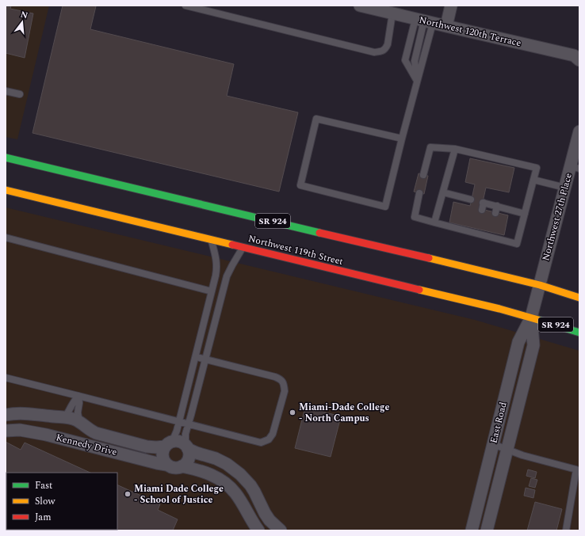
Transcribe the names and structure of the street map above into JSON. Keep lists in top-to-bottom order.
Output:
{
  "streets": {
    "highway": ["SR 924", "Northwest 119th Street"],
    "street": [
      "Northwest 120th Terrace",
      "Northwest 27th Place",
      "East Road",
      "Kennedy Drive"
    ]
  },
  "crossings": [
    ["Northwest 27th Place", "SR 924"],
    ["Northwest 27th Place", "East Road"],
    ["SR 924", "East Road"],
    ["Northwest 119th Street", "East Road"]
  ],
  "places": ["Miami-Dade College - North Campus", "Miami Dade College - School of Justice"],
  "legend": ["Fast", "Slow", "Jam"],
  "north": "top"
}
